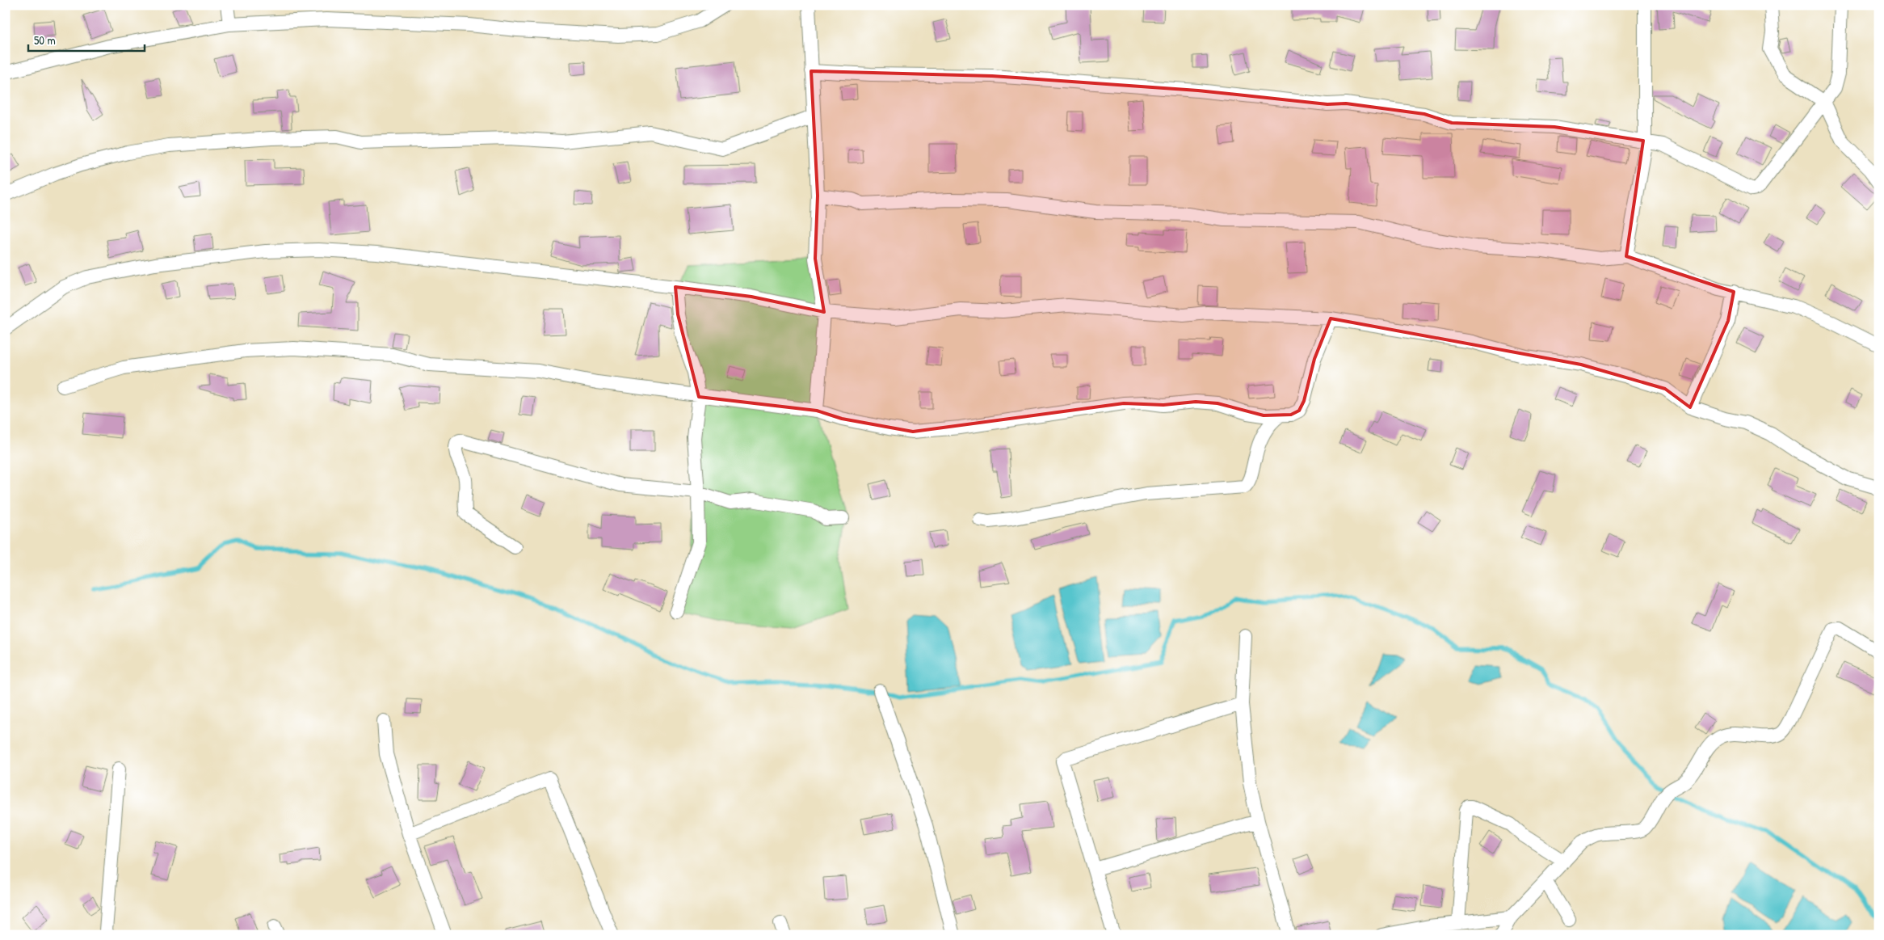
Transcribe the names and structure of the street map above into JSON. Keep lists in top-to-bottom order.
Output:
{
  "scale_bar": "50 m"
}
